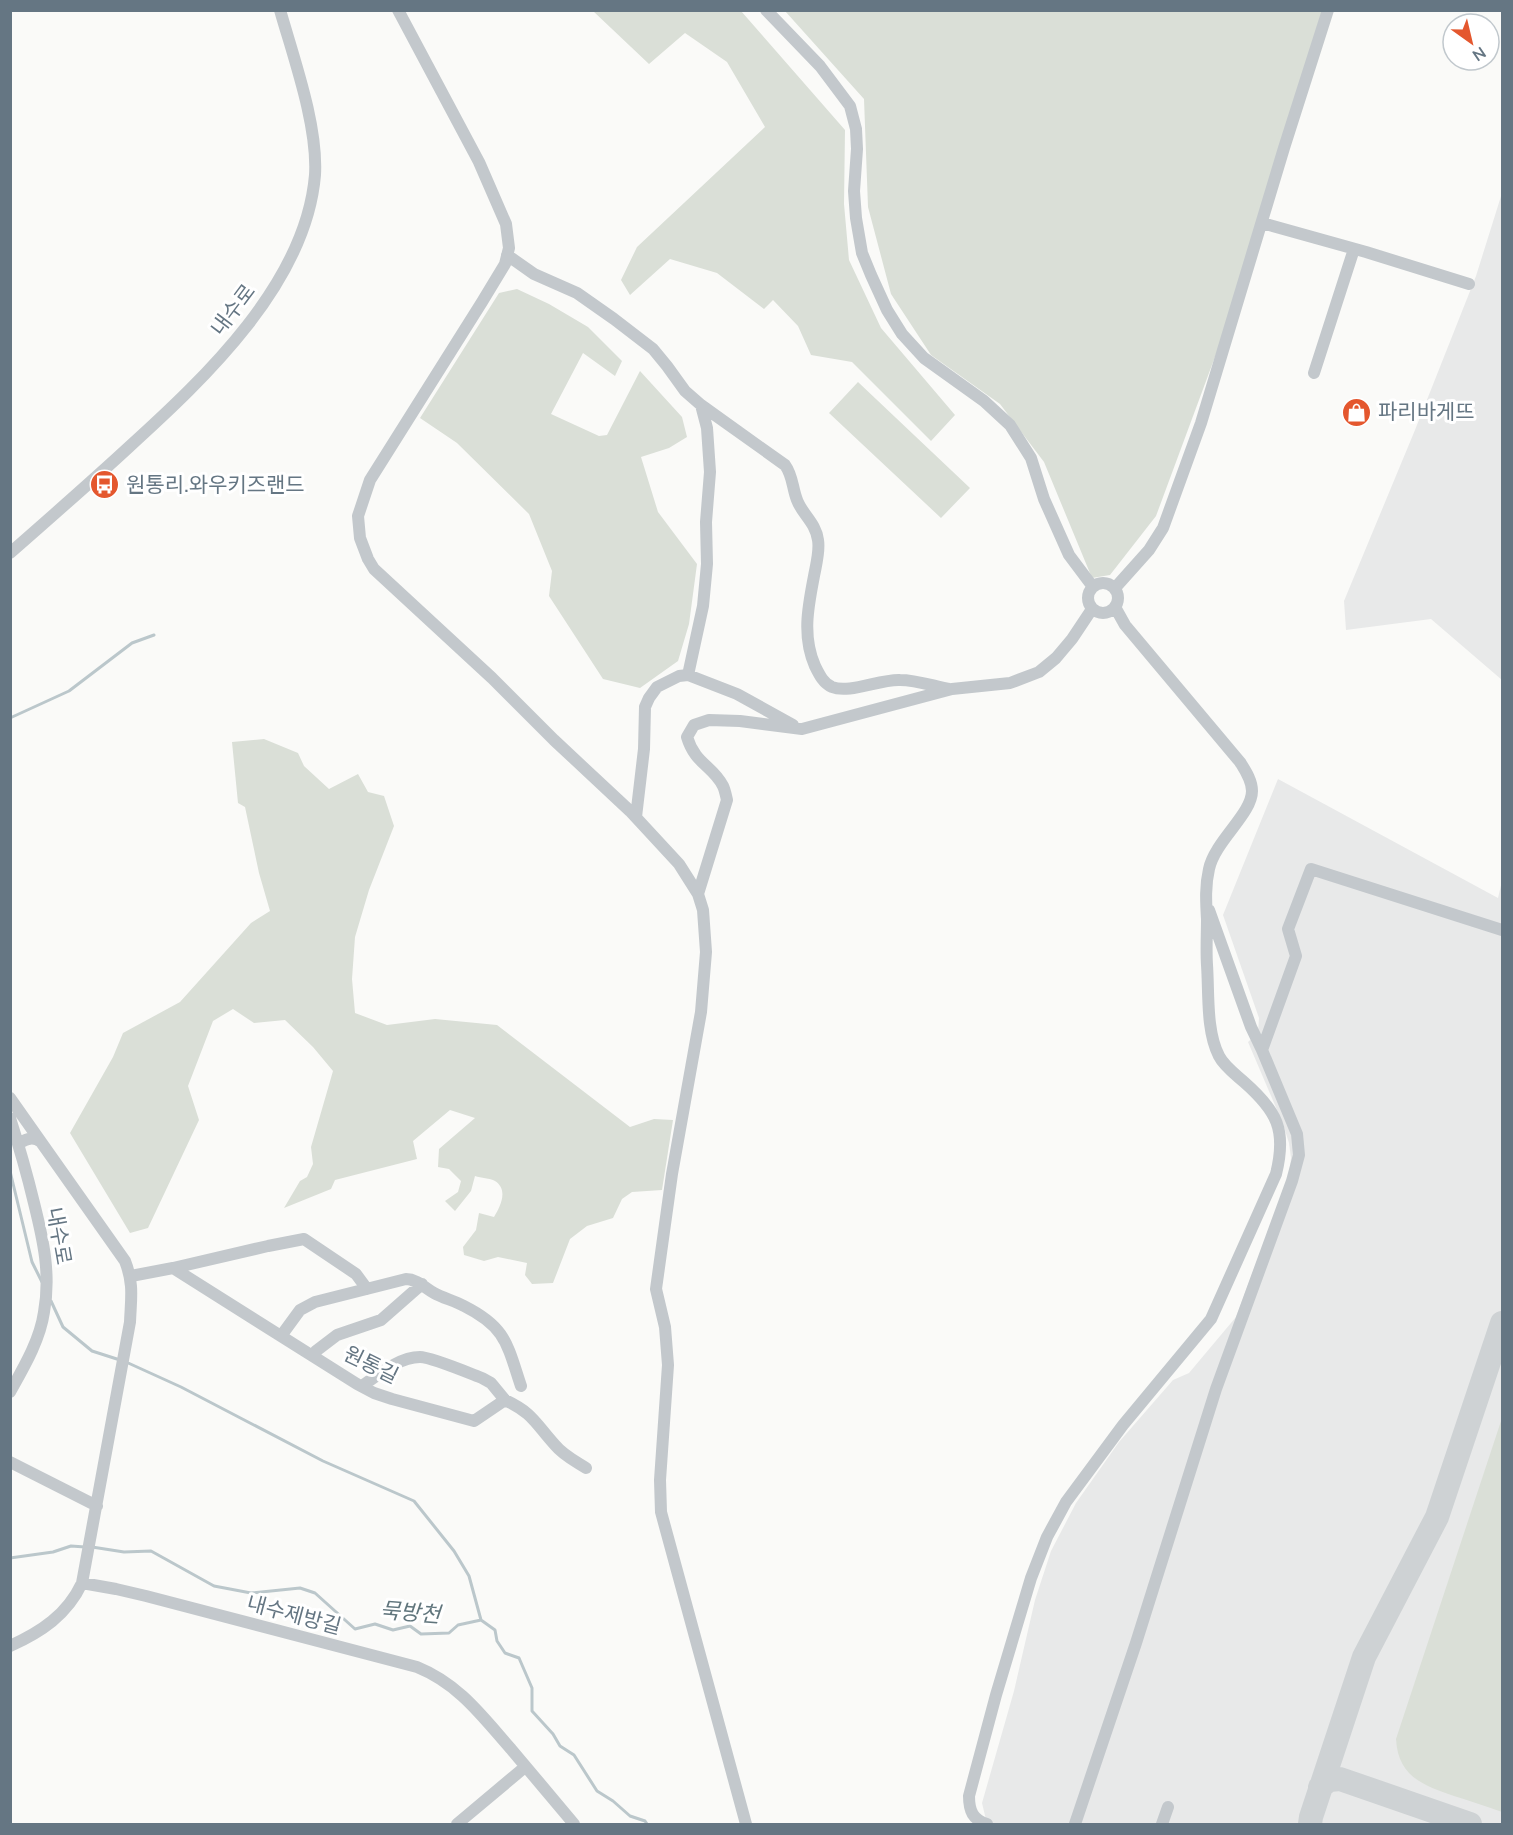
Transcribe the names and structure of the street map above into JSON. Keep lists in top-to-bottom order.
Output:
{
  "streets": {
    "street": ["내수로", "원통길", "내수제방길"]
  },
  "water": ["묵방천"],
  "places": {
    "shop": ["파리바게뜨"],
    "bus stop": ["원통리.와우키즈랜드"]
  },
  "north": "bottom right"
}
